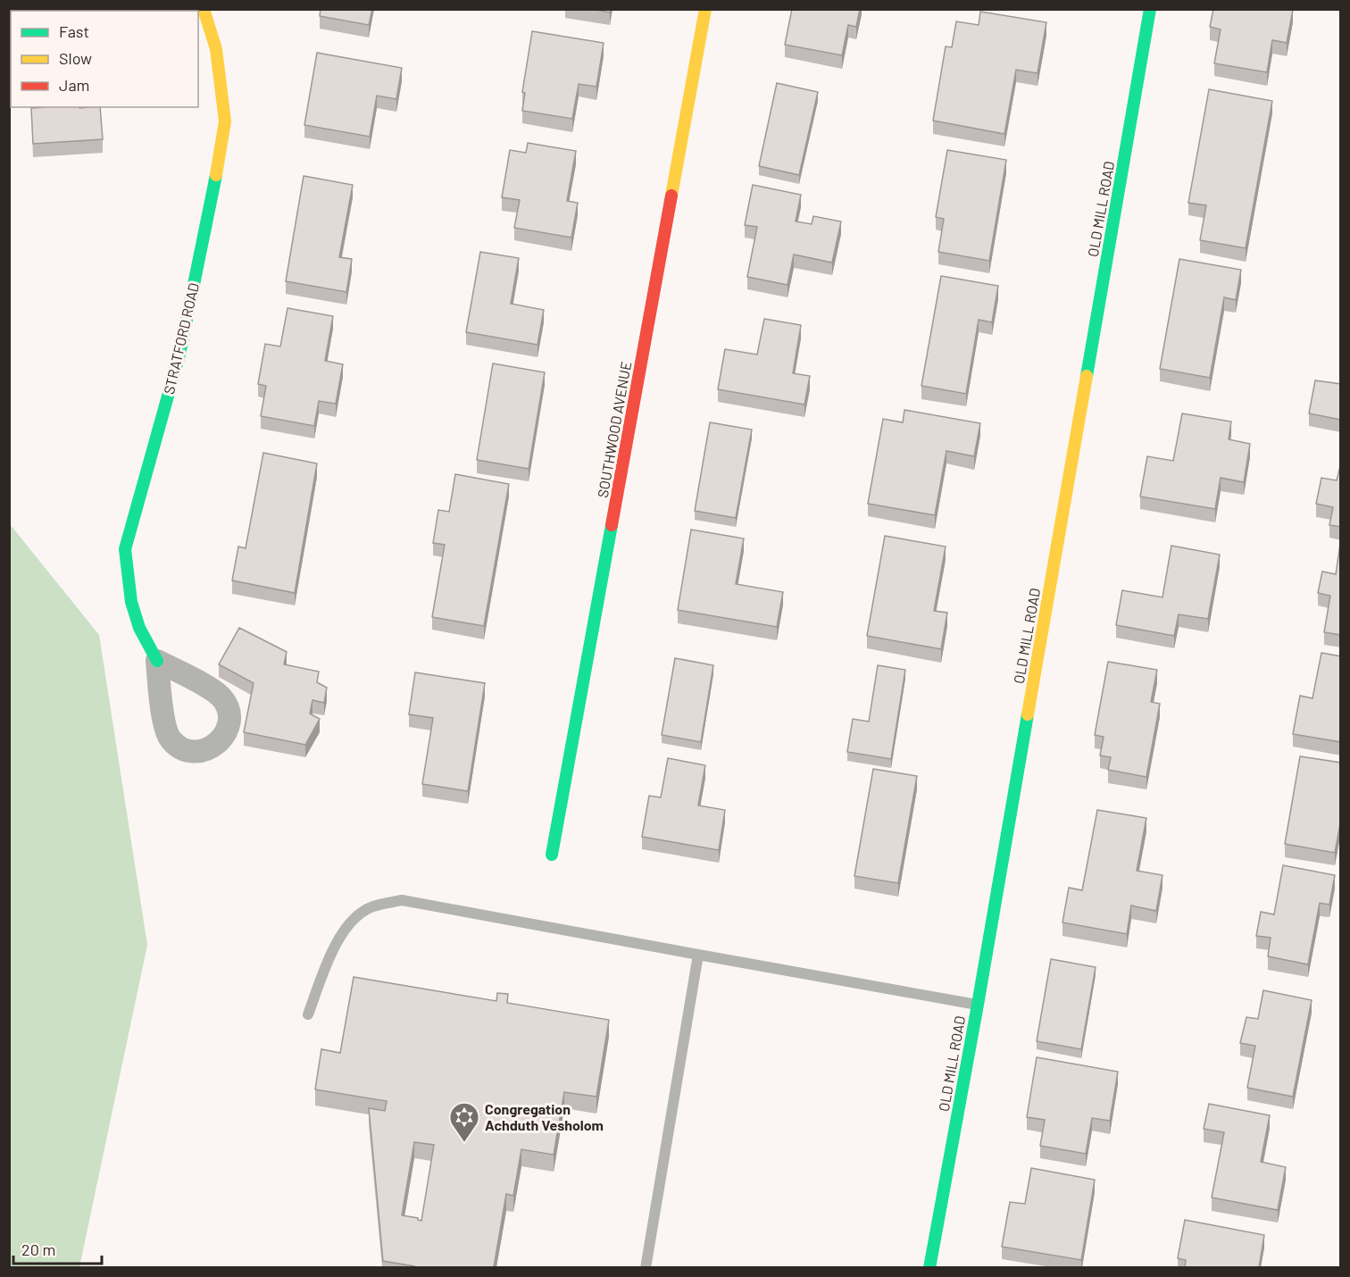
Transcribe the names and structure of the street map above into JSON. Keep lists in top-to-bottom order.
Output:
{
  "streets": {
    "street": ["OLD MILL ROAD", "STRATFORD ROAD", "SOUTHWOOD AVENUE"]
  },
  "places": {
    "synagogue": ["Congregation Achduth Vesholom"]
  },
  "legend": ["Fast", "Slow", "Jam"],
  "scale_bar": "20 m"
}
